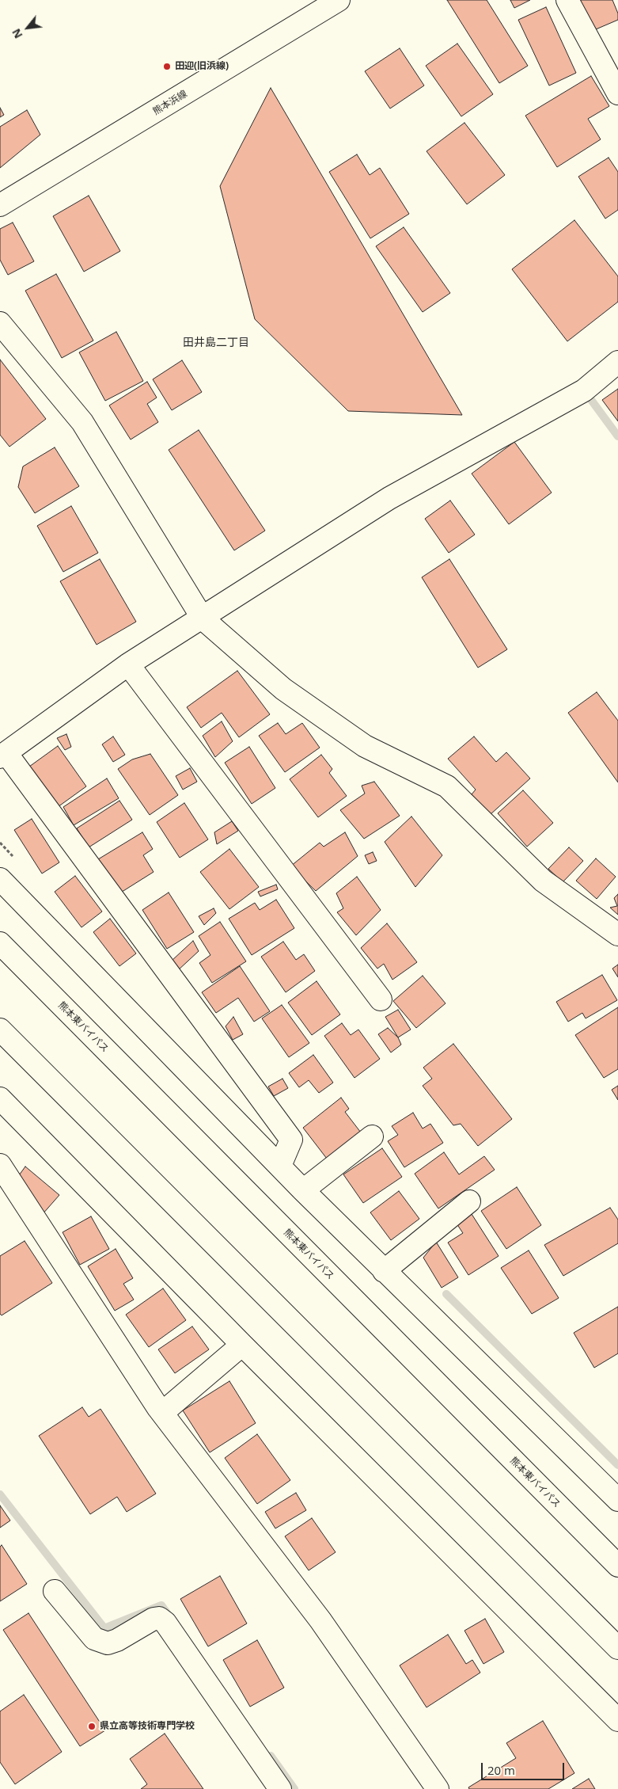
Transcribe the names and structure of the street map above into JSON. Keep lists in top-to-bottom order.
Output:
{
  "streets": {
    "main road": ["熊本浜線", "熊本東バイパス"]
  },
  "districts": ["田井島二丁目"],
  "places": ["田迎(旧浜線)", "県立高等技術専門学校"],
  "scale_bar": "20 m",
  "north": "bottom left"
}
